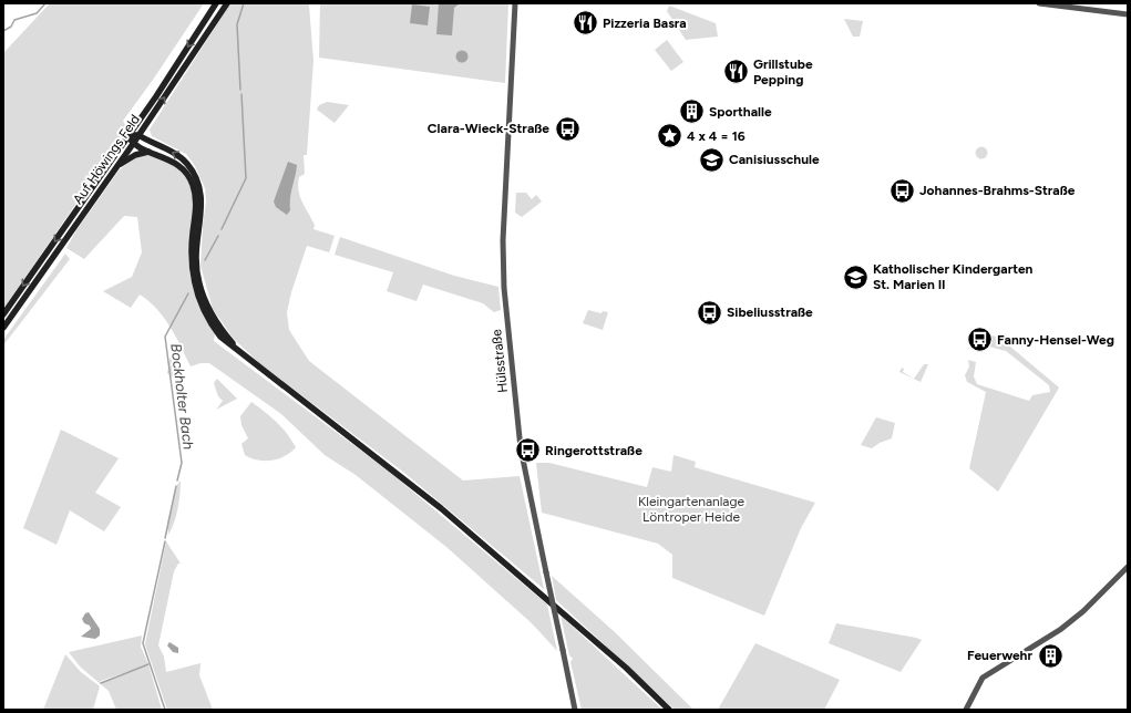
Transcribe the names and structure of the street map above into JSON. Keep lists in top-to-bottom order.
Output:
{
  "streets": {
    "main road": ["Auf Höwings Feld"],
    "street": ["Hülsstraße"]
  },
  "water": ["Bockholter Bach"],
  "parks": ["Kleingartenanlage Löntroper Heide"],
  "places": {
    "restaurant": ["Pizzeria Basra", "Grillstube Pepping"],
    "building": ["Sporthalle", "Feuerwehr"],
    "bus stop": [
      "Clara-Wieck-Straße",
      "Johannes-Brahms-Straße",
      "Sibeliusstraße",
      "Fanny-Hensel-Weg",
      "Ringerottstraße"
    ],
    "place": ["4 x 4 = 16"],
    "school or university": ["Canisiusschule", "Katholischer Kindergarten St. Marien II"]
  }
}
